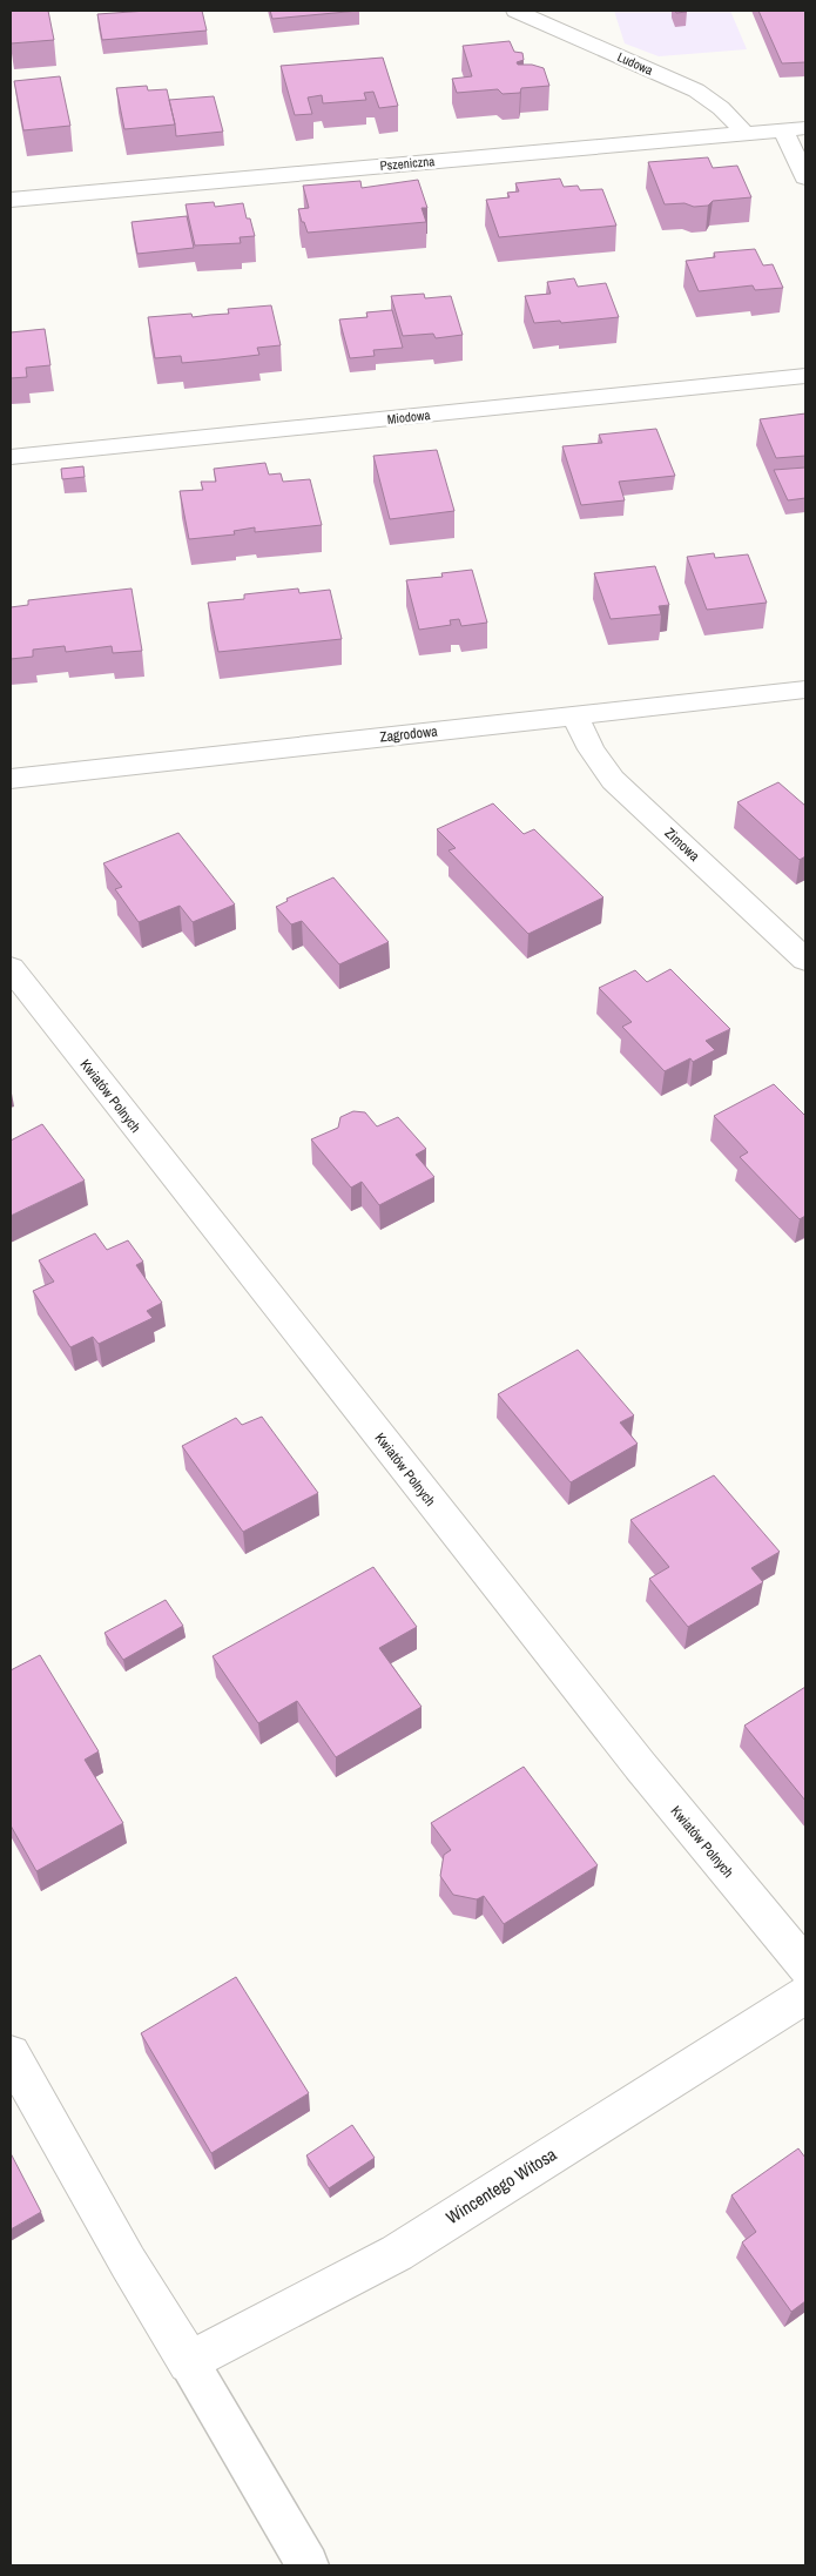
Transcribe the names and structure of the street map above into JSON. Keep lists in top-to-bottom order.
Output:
{
  "streets": {
    "street": [
      "Ludowa",
      "Pszeniczna",
      "Miodowa",
      "Zagrodowa",
      "Zimowa",
      "Kwiatów Polnych",
      "Wincentego Witosa"
    ]
  },
  "crossings": [
    ["Ludowa", "Pszeniczna"],
    ["Zagrodowa", "Zimowa"]
  ]
}
